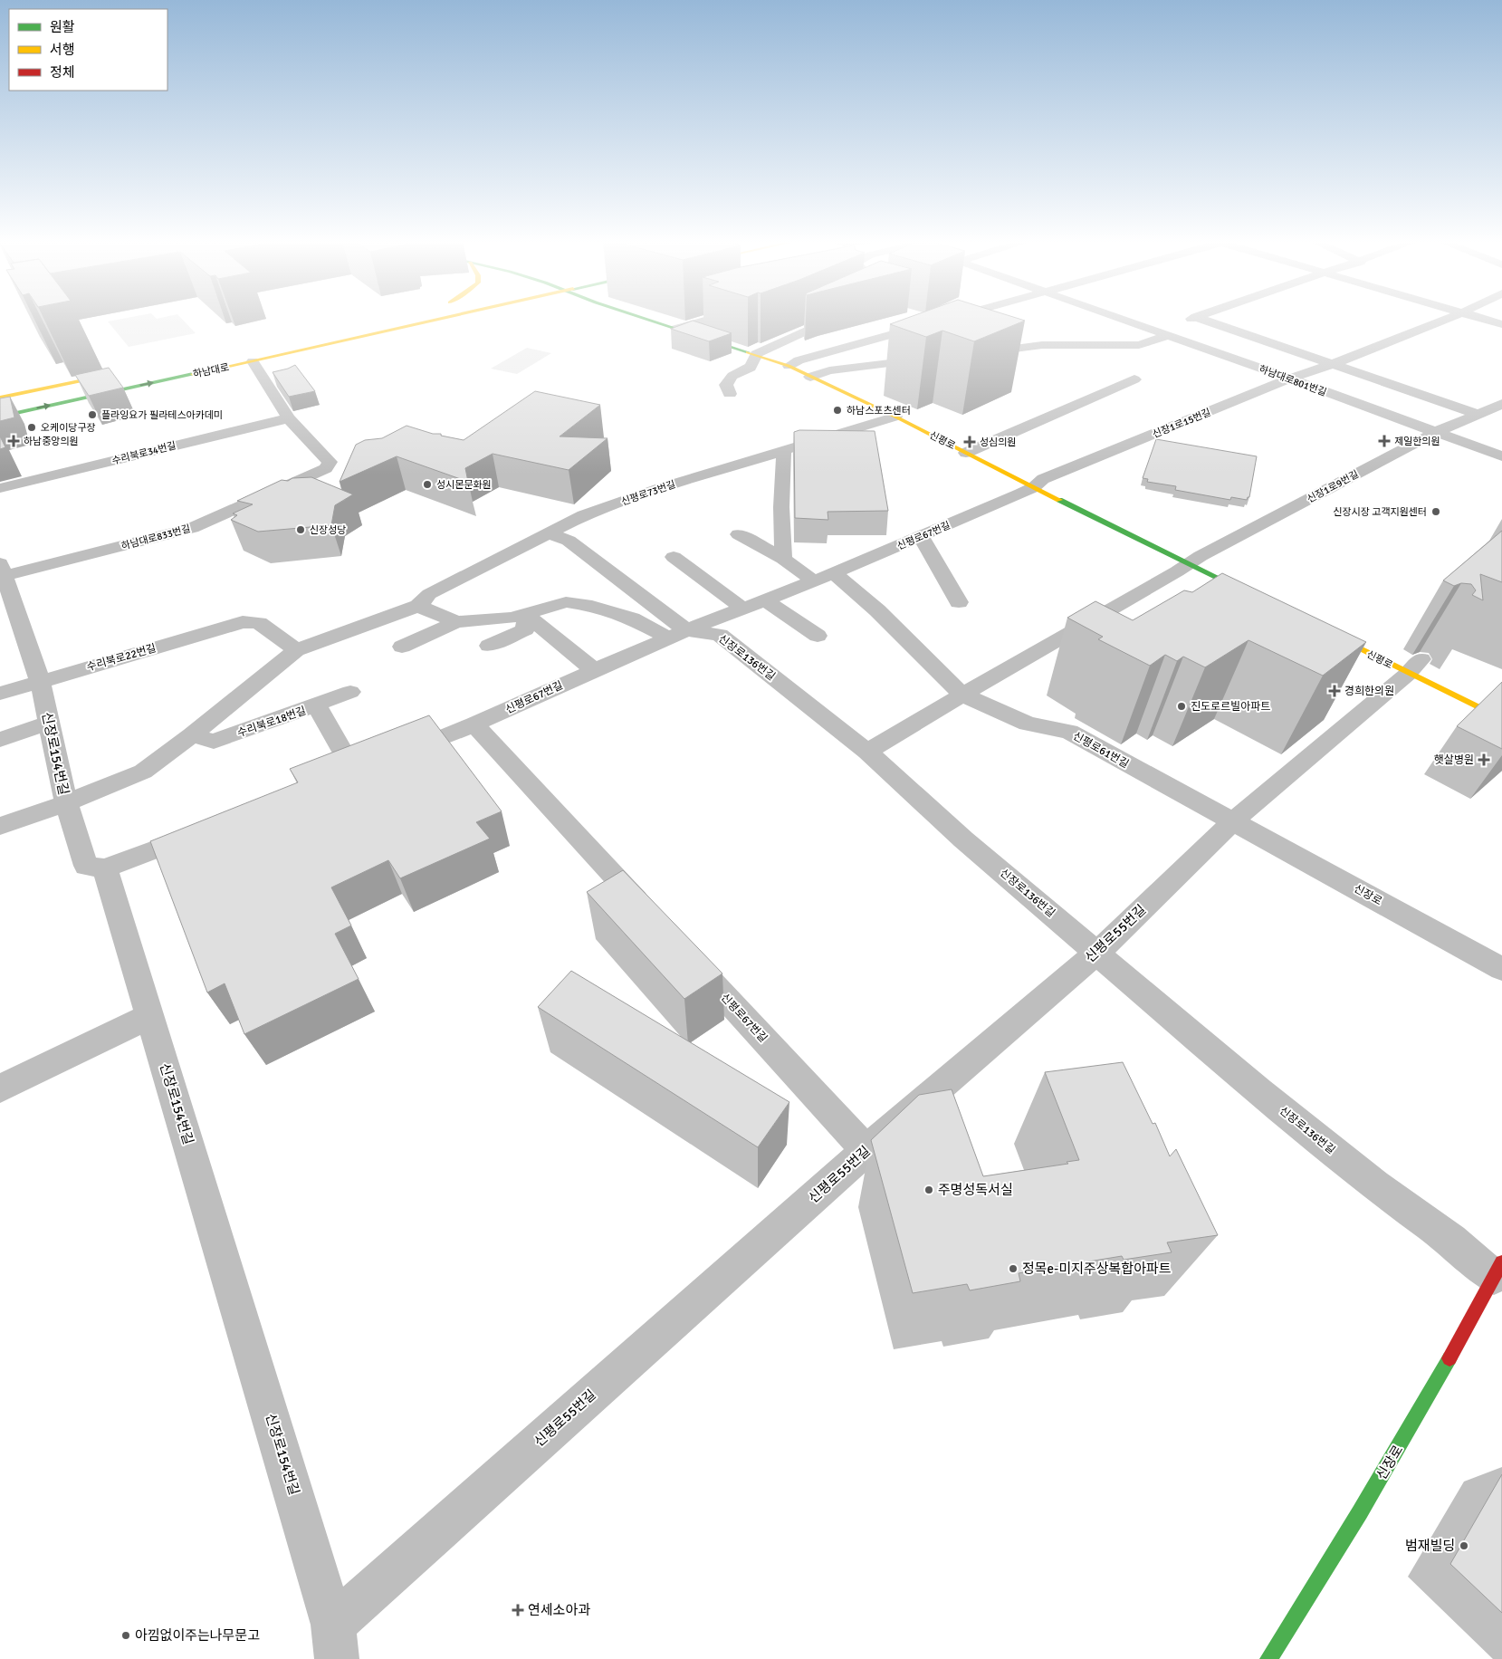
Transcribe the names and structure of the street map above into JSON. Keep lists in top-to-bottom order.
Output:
{
  "streets": {
    "main road": ["하남대로", "신평로", "신장로"],
    "street": [
      "하남대로801번길",
      "신장1로15번길",
      "수리북로34번길",
      "신장1로9번길",
      "신평로73번길",
      "신평로67번길",
      "하남대로833번길",
      "수리북로22번길",
      "신장로136번길",
      "수리북로18번길",
      "신평로61번길",
      "신장로154번길",
      "신평로55번길"
    ]
  },
  "crossings": [
    ["하남대로", "하남대로833번길"],
    ["하남대로801번길", "신장1로15번길"],
    ["하남대로801번길", "신장1로9번길"],
    ["신장1로15번길", "신평로"],
    ["신장1로15번길", "신평로67번길"],
    ["신평로", "신장1로9번길"],
    ["신평로", "신평로73번길"],
    ["신평로", "신평로67번길"],
    ["신평로", "신평로55번길"],
    ["수리북로34번길", "하남대로833번길"],
    ["신평로73번길", "수리북로22번길"],
    ["신평로73번길", "신장로136번길"],
    ["신평로67번길", "신장로136번길"],
    ["신평로67번길", "신평로61번길"],
    ["신평로67번길", "신평로55번길"],
    ["하남대로833번길", "신장로154번길"],
    ["수리북로22번길", "신장로154번길"],
    ["신장로136번길", "신장로"],
    ["신장로136번길", "신평로55번길"],
    ["신평로61번길", "신장로"],
    ["신평로61번길", "신평로55번길"],
    ["신장로154번길", "신평로55번길"],
    ["신장로", "신평로55번길"]
  ],
  "places": {
    "other": [
      "하남스포츠센터",
      "플라잉요가 필라테스아카데미",
      "오케이당구장",
      "성시몬문화원",
      "신장시장 고객지원센터",
      "신장성당",
      "진도로르빌아파트",
      "주명성독서실",
      "정목e-미지주상복합아파트",
      "범재빌딩",
      "아낌없이주는나무문고"
    ],
    "health": [
      "하남중앙의원",
      "제일한의원",
      "성심의원",
      "경희한의원",
      "햇살병원",
      "연세소아과"
    ]
  },
  "legend": ["원활", "서행", "정체"]
}
